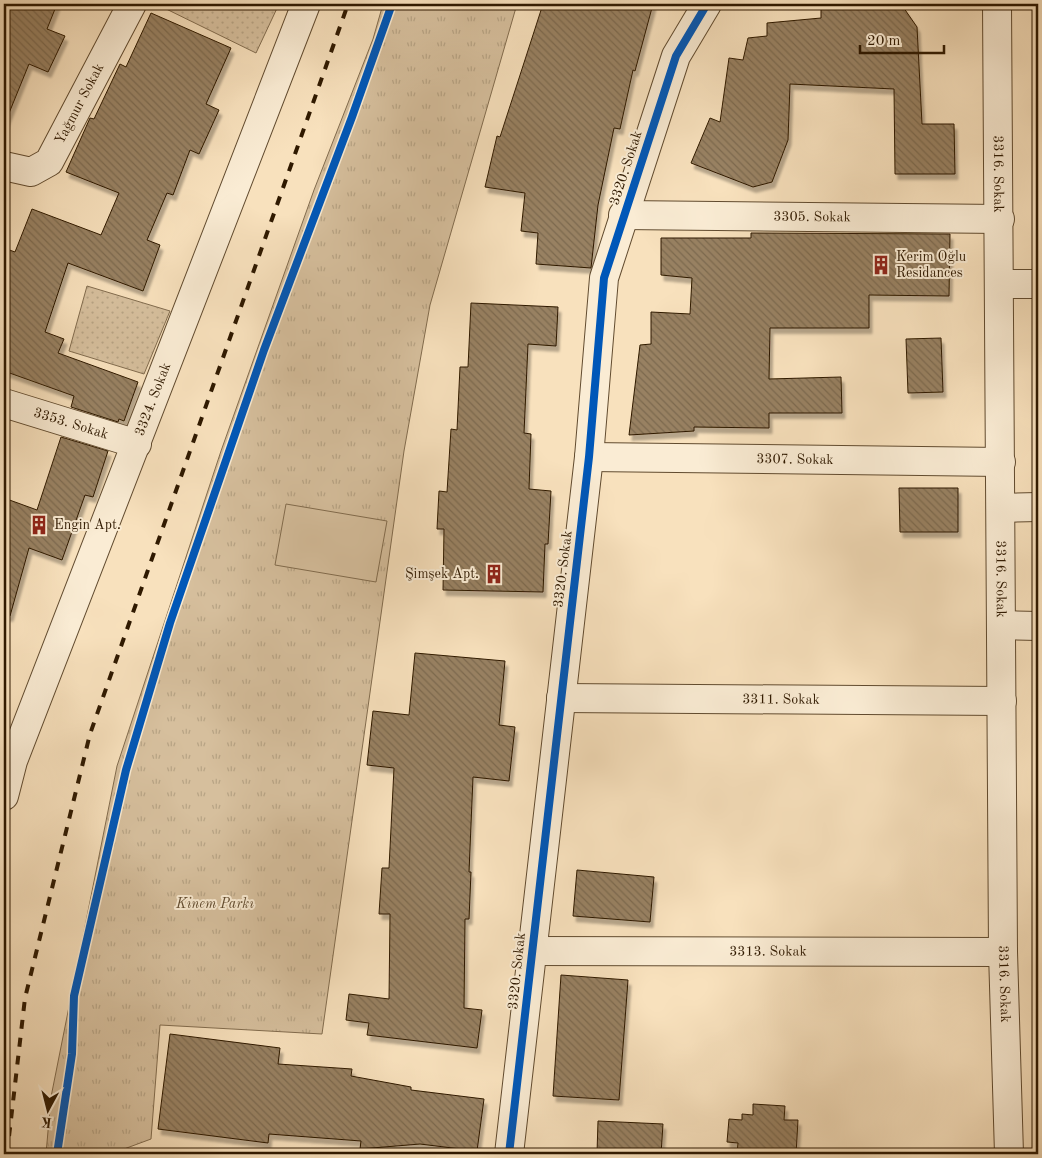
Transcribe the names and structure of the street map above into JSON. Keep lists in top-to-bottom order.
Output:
{
  "streets": {
    "street": [
      "Yağmur Sokak",
      "3320. Sokak",
      "3316. Sokak",
      "3305. Sokak",
      "3324. Sokak",
      "3353. Sokak",
      "3307. Sokak",
      "3311. Sokak",
      "3313. Sokak"
    ]
  },
  "crossings": [
    ["3320. Sokak", "3305. Sokak"],
    ["3320. Sokak", "3307. Sokak"],
    ["3320. Sokak", "3311. Sokak"],
    ["3320. Sokak", "3313. Sokak"],
    ["3316. Sokak", "3305. Sokak"],
    ["3316. Sokak", "3307. Sokak"],
    ["3316. Sokak", "3311. Sokak"],
    ["3316. Sokak", "3313. Sokak"],
    ["3324. Sokak", "3353. Sokak"]
  ],
  "parks": ["Kinem Parkı"],
  "places": {
    "building": ["Kerim Oğlu Residances", "Engin Apt.", "Şimşek Apt."]
  },
  "scale_bar": "20 m",
  "north": "bottom"
}
